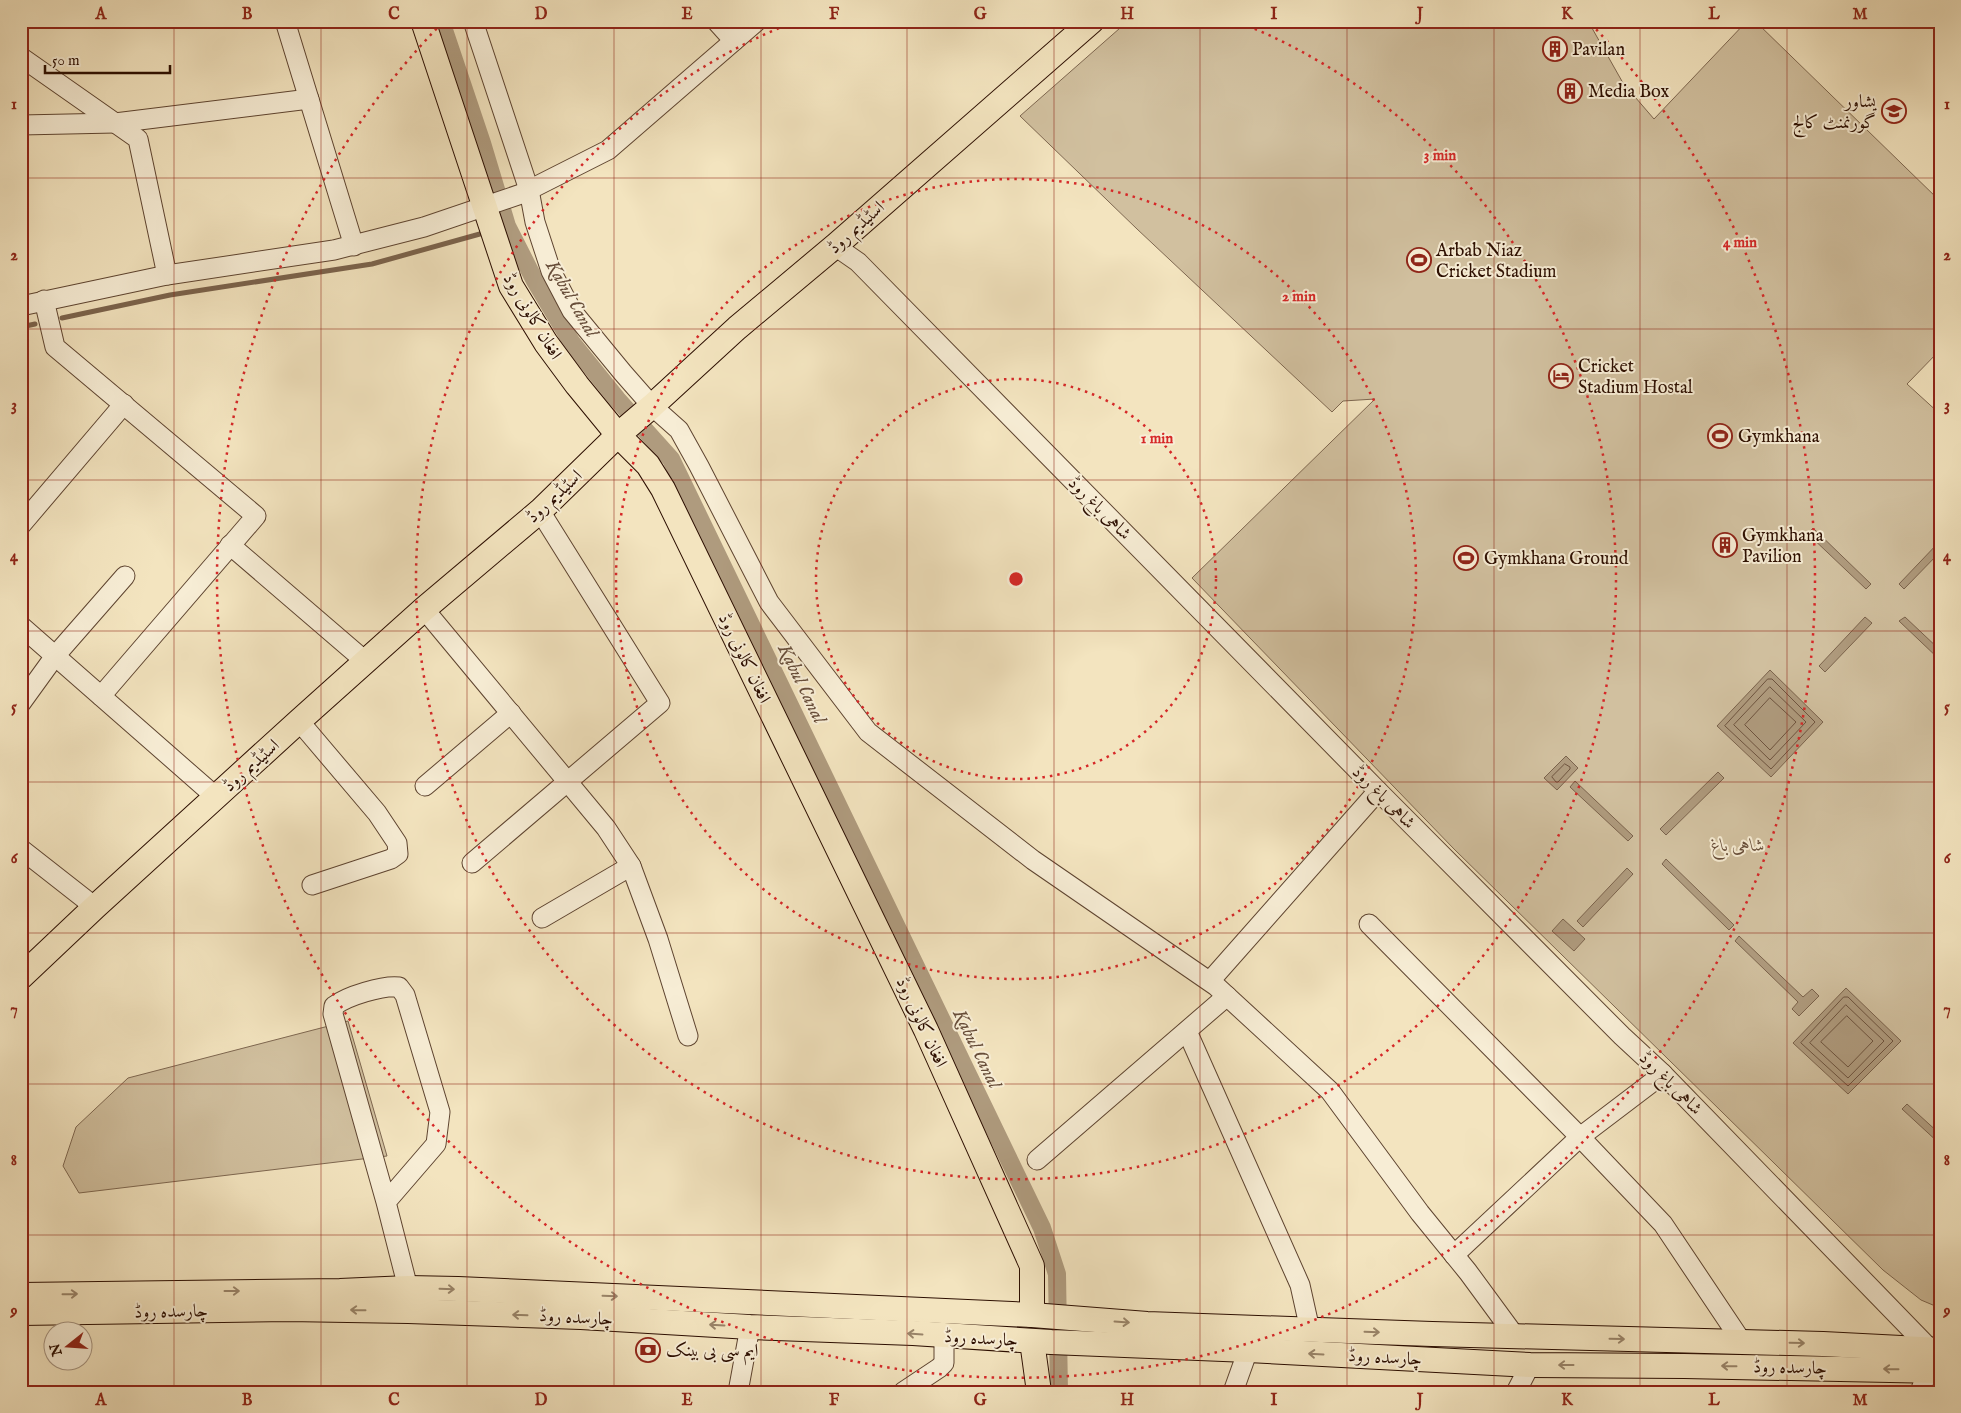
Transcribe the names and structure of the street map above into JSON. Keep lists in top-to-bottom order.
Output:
{
  "streets": {
    "main road": ["اسٹیڈیم روڈ", "افغان کالونی روڈ", "چارسدہ روڈ"],
    "street": ["شاہی باغ روڈ"]
  },
  "crossings": [
    ["اسٹیڈیم روڈ", "افغان کالونی روڈ"],
    ["اسٹیڈیم روڈ", "شاہی باغ روڈ"],
    ["افغان کالونی روڈ", "چارسدہ روڈ"],
    ["شاہی باغ روڈ", "چارسدہ روڈ"]
  ],
  "water": ["Kabul Canal"],
  "parks": ["شاہی باغ"],
  "places": {
    "building": ["Pavilan", "Media Box", "Gymkhana Pavilion"],
    "school or university": ["پشاور گورنمنٹ کالج"],
    "sports": ["Arbab Niaz Cricket Stadium", "Gymkhana", "Gymkhana Ground"],
    "hotel": ["Cricket Stadium Hostal"],
    "bank": ["ایم سی بی بینک"]
  },
  "scale_bar": "50 m",
  "north": "left",
  "grid": {
    "columns": [
      "A",
      "B",
      "C",
      "D",
      "E",
      "F",
      "G",
      "H",
      "I",
      "J",
      "K",
      "L",
      "M"
    ],
    "rows": [
      "1",
      "2",
      "3",
      "4",
      "5",
      "6",
      "7",
      "8",
      "9"
    ]
  },
  "rings": [
    "3 min",
    "4 min",
    "2 min",
    "1 min"
  ]
}
